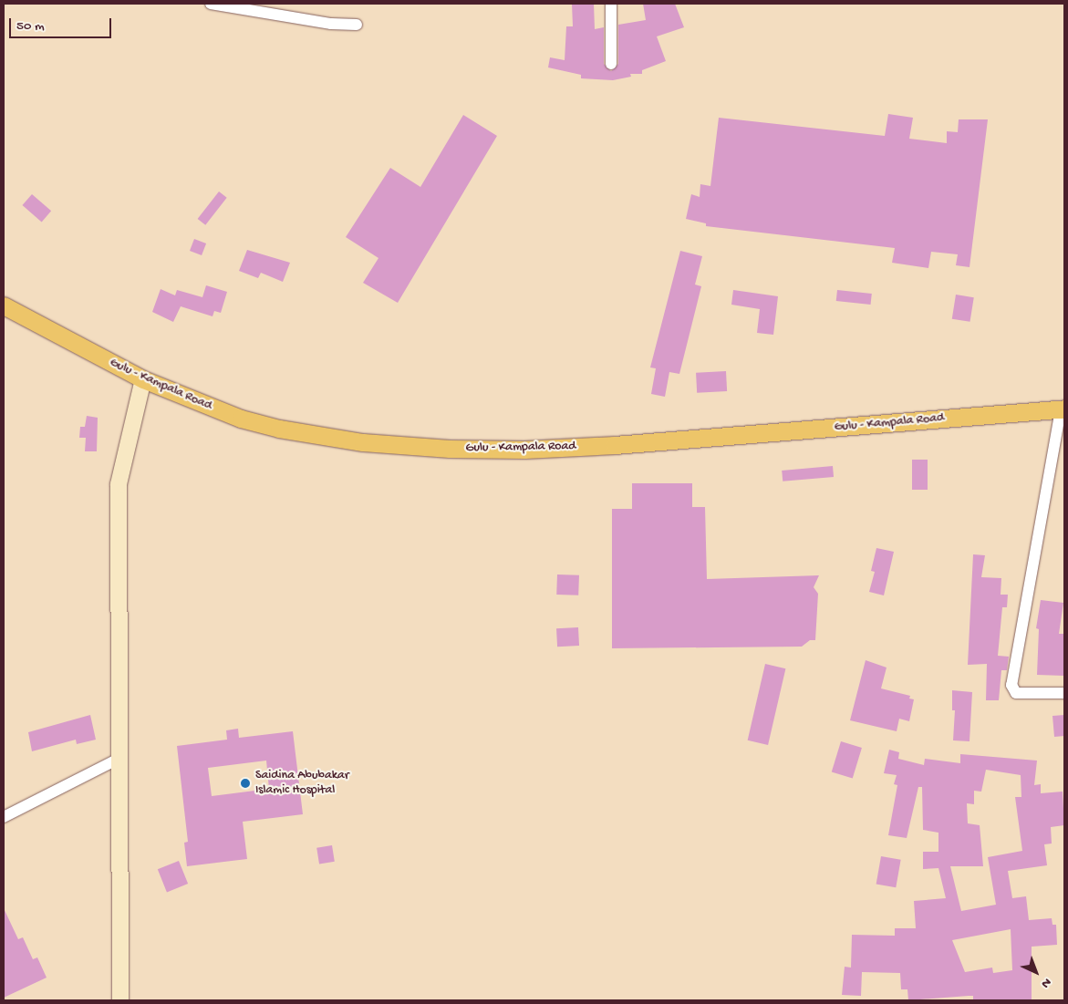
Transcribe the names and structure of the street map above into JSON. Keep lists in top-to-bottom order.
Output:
{
  "streets": {
    "main road": ["Gulu - Kampala Road"]
  },
  "places": ["Saidina Abubakar Islamic Hospital"],
  "scale_bar": "50 m",
  "north": "bottom right"
}
